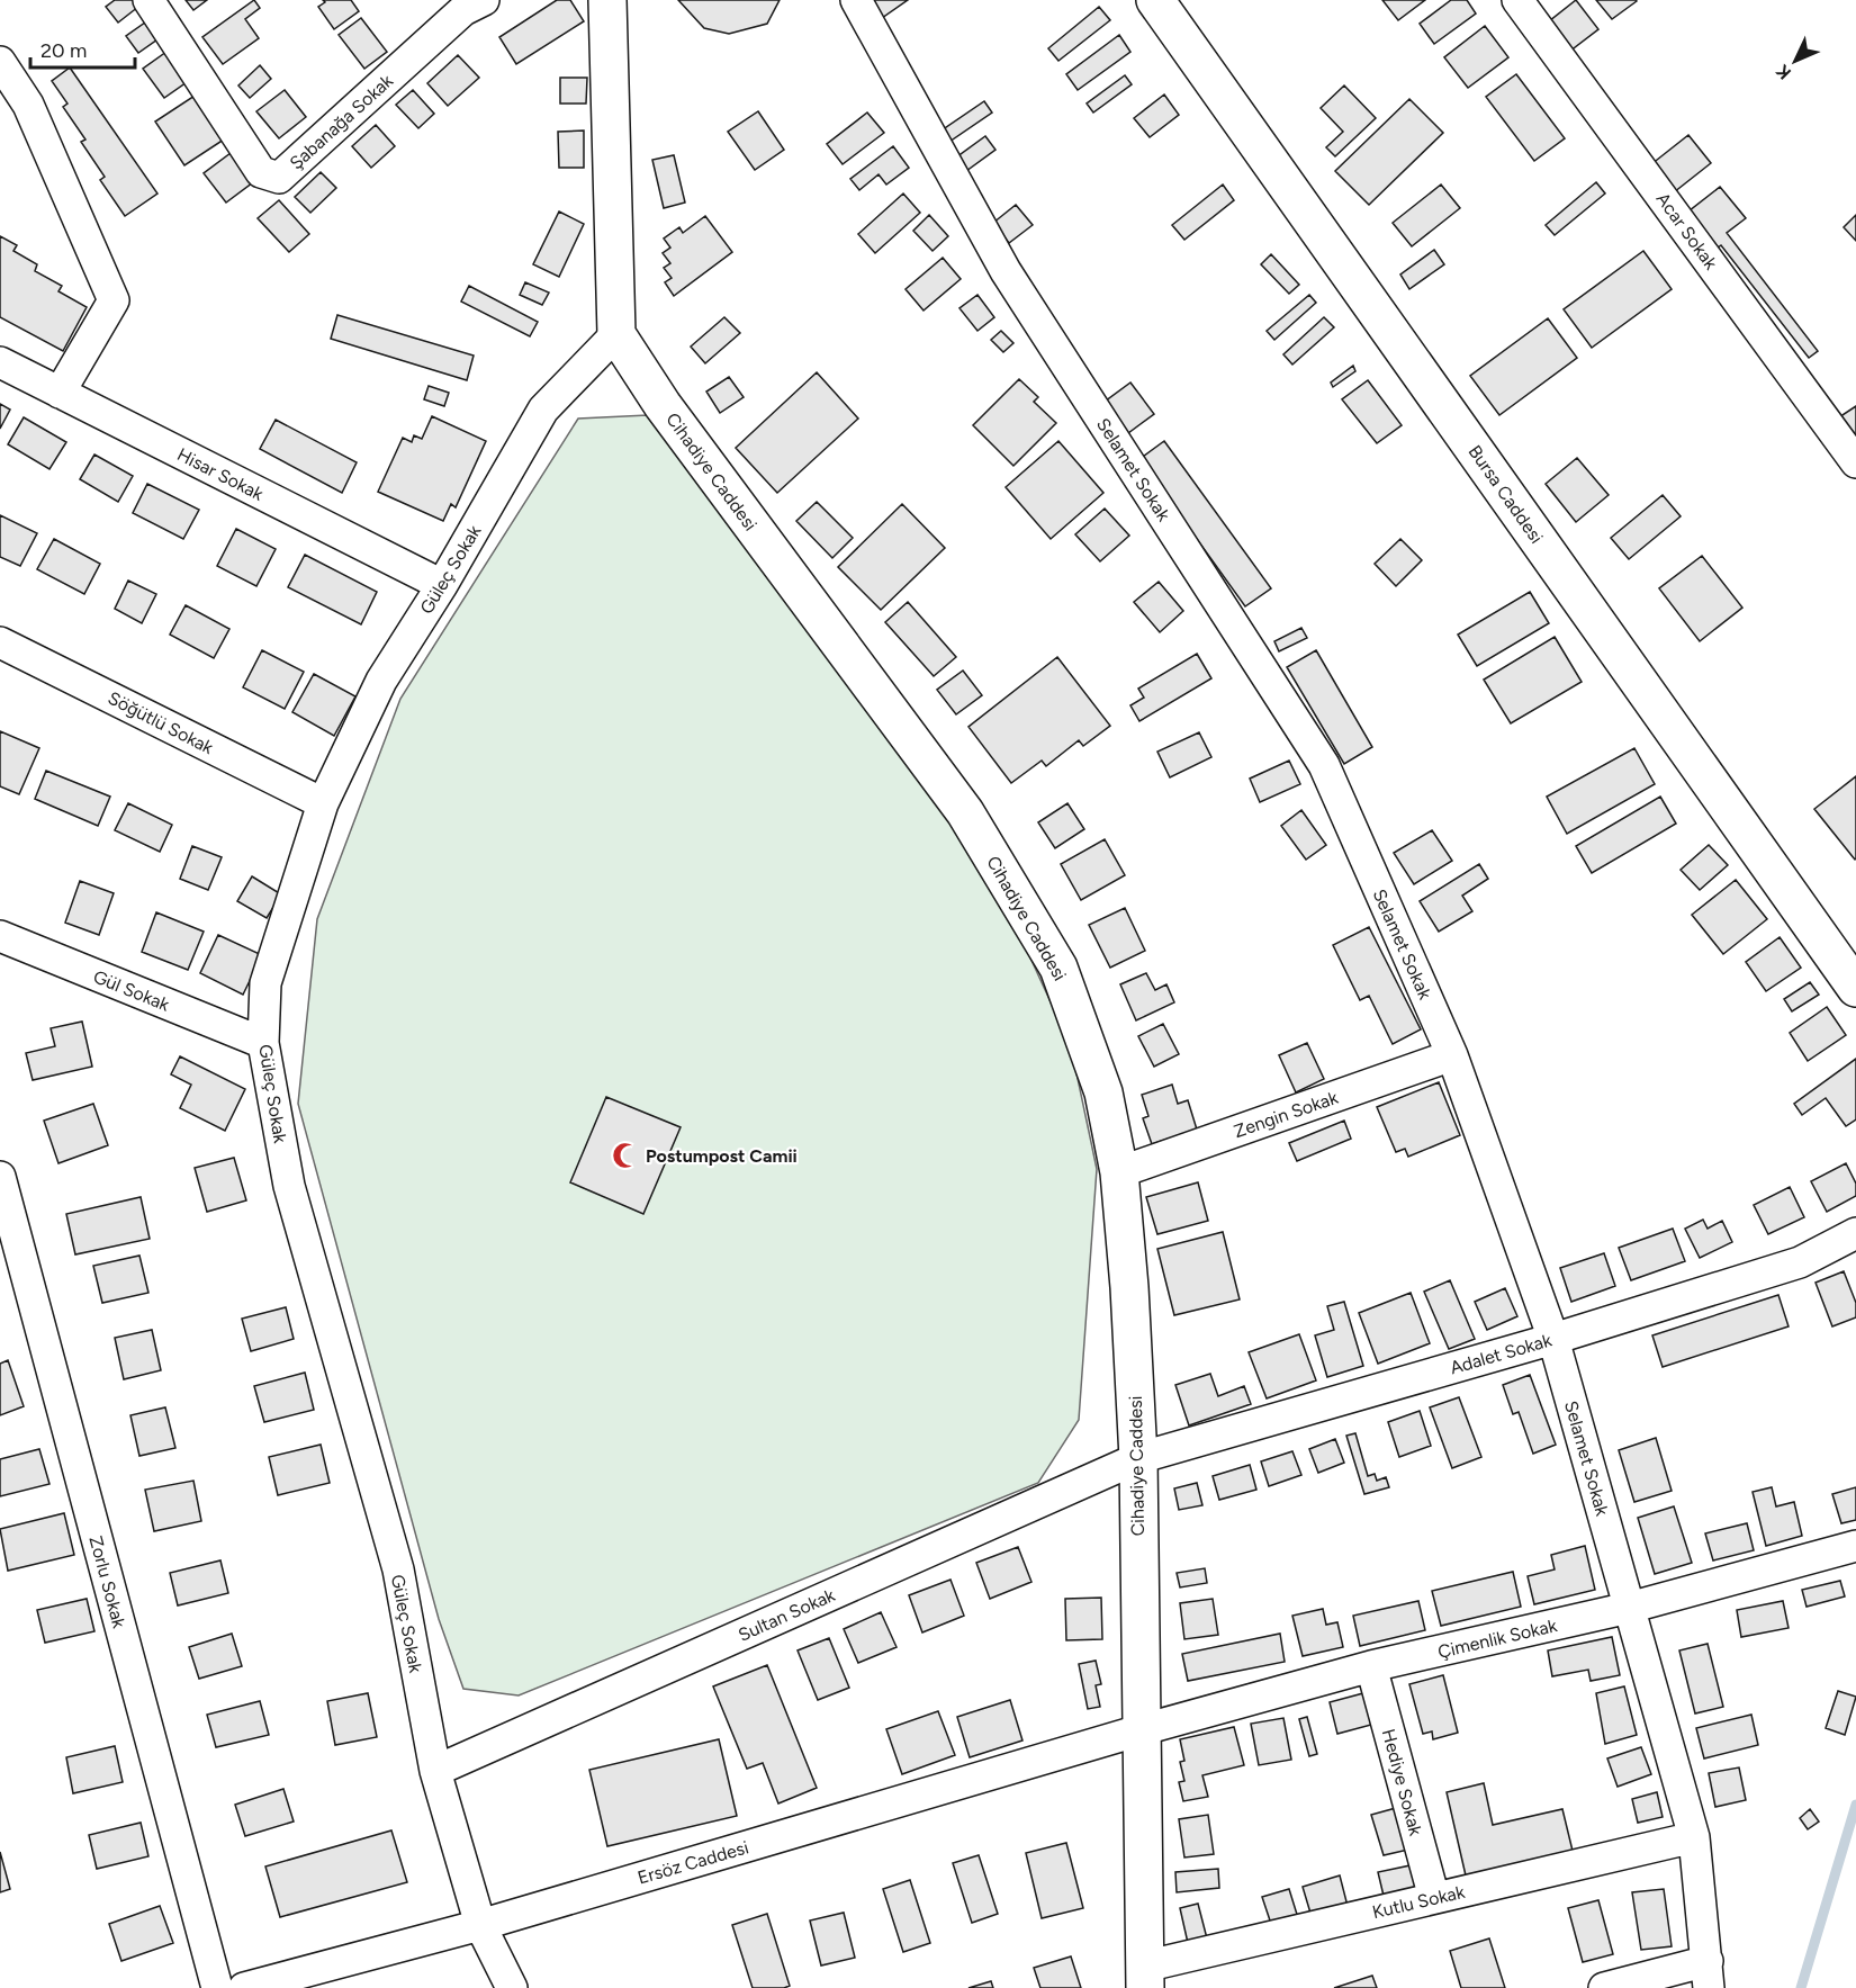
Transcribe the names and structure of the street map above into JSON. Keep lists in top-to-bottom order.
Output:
{
  "streets": {
    "street": [
      "Şabanağa Sokak",
      "Acar Sokak",
      "Selamet Sokak",
      "Cihadiye Caddesi",
      "Hisar Sokak",
      "Bursa Caddesi",
      "Güleç Sokak",
      "Söğütlü Sokak",
      "Gül Sokak",
      "Zengin Sokak",
      "Adalet Sokak",
      "Zorlu Sokak",
      "Sultan Sokak",
      "Çimenlik Sokak",
      "Hediye Sokak",
      "Ersöz Caddesi",
      "Kutlu Sokak"
    ]
  },
  "crossings": [
    ["Selamet Sokak", "Zengin Sokak"],
    ["Selamet Sokak", "Adalet Sokak"],
    ["Selamet Sokak", "Çimenlik Sokak"],
    ["Selamet Sokak", "Kutlu Sokak"],
    ["Cihadiye Caddesi", "Güleç Sokak"],
    ["Cihadiye Caddesi", "Zengin Sokak"],
    ["Cihadiye Caddesi", "Adalet Sokak"],
    ["Cihadiye Caddesi", "Sultan Sokak"],
    ["Cihadiye Caddesi", "Çimenlik Sokak"],
    ["Cihadiye Caddesi", "Ersöz Caddesi"],
    ["Cihadiye Caddesi", "Kutlu Sokak"],
    ["Hisar Sokak", "Güleç Sokak"],
    ["Güleç Sokak", "Söğütlü Sokak"],
    ["Güleç Sokak", "Gül Sokak"],
    ["Güleç Sokak", "Sultan Sokak"],
    ["Güleç Sokak", "Ersöz Caddesi"],
    ["Adalet Sokak", "Sultan Sokak"],
    ["Çimenlik Sokak", "Hediye Sokak"],
    ["Çimenlik Sokak", "Ersöz Caddesi"],
    ["Hediye Sokak", "Kutlu Sokak"]
  ],
  "places": {
    "mosque": ["Postumpost Camii"]
  },
  "scale_bar": "20 m",
  "north": "bottom left"
}
